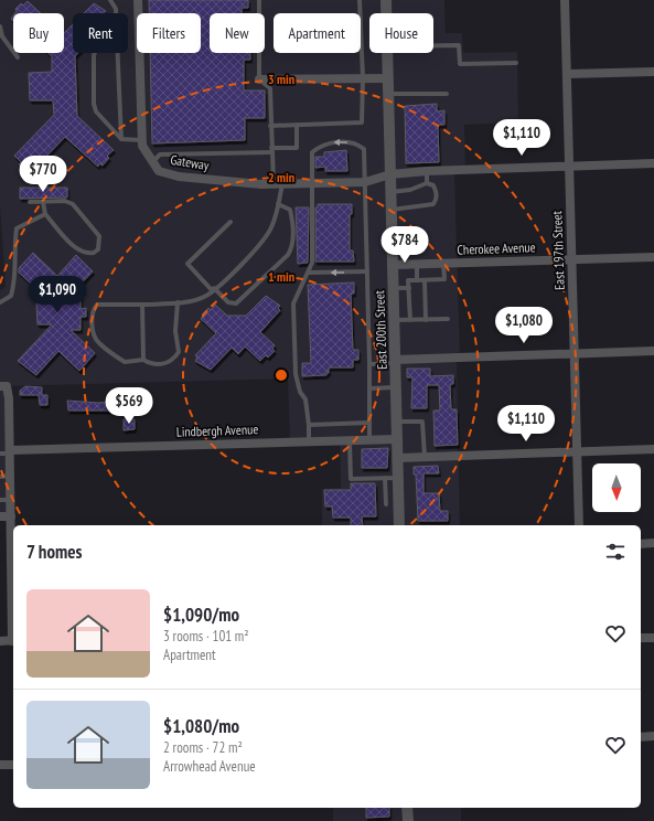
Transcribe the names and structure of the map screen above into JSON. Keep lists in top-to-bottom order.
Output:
{
  "streets": {
    "street": [
      "Gateway",
      "Cherokee Avenue",
      "East 197th Street",
      "East 200th Street",
      "Lindbergh Avenue"
    ]
  },
  "crossings": [
    ["Gateway", "East 197th Street"],
    ["Gateway", "East 200th Street"],
    ["Cherokee Avenue", "East 197th Street"],
    ["Cherokee Avenue", "East 200th Street"],
    ["East 200th Street", "Lindbergh Avenue"]
  ],
  "north": "bottom",
  "page": {
    "chip": [
      "Buy",
      "Rent",
      "Filters",
      "New",
      "Apartment",
      "House"
    ],
    "price": [
      "$1,110",
      "$770",
      "$784",
      "$1,090",
      "$1,080",
      "$569",
      "$1,110"
    ],
    "heading": "7 homes",
    "list": [
      {
        "name": "$1,090/mo",
        "note": "3 rooms · 101 m² · Apartment"
      },
      {
        "name": "$1,080/mo",
        "note": "2 rooms · 72 m² · Arrowhead Avenue"
      }
    ]
  },
  "rings": ["3 min", "2 min", "1 min"]
}
